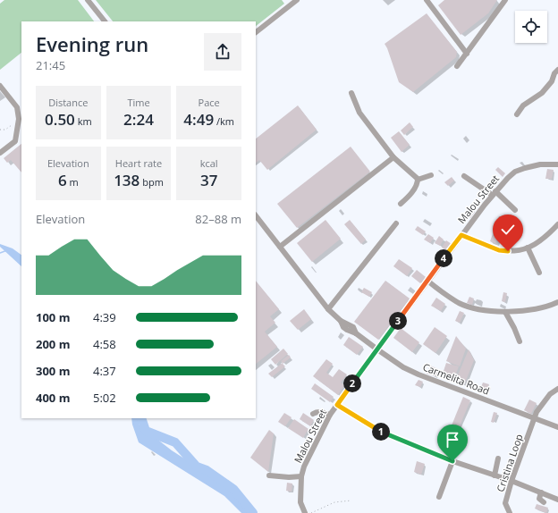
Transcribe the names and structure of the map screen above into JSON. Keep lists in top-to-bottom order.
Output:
{
  "streets": {
    "street": ["Malou Street", "Carmelita Road", "Cristina Loop"]
  },
  "crossings": [
    ["Malou Street", "Carmelita Road"],
    ["Carmelita Road", "Cristina Loop"]
  ],
  "page": {
    "heading": ["Evening run", "21:45"],
    "stats": [
      ["Distance", "0.50 km"],
      ["Time", "2:24"],
      ["Pace", "4:49 /km"],
      ["Elevation", "6 m"],
      ["Heart rate", "138 bpm"],
      ["kcal", "37"]
    ],
    "chart": ["Elevation", "82–88 m"],
    "pins": [
      "4",
      "3",
      "2",
      "1"
    ],
    "list": [
      {
        "name": "100 m",
        "note": "4:39"
      },
      {
        "name": "200 m",
        "note": "4:58"
      },
      {
        "name": "300 m",
        "note": "4:37"
      },
      {
        "name": "400 m",
        "note": "5:02"
      }
    ]
  }
}
